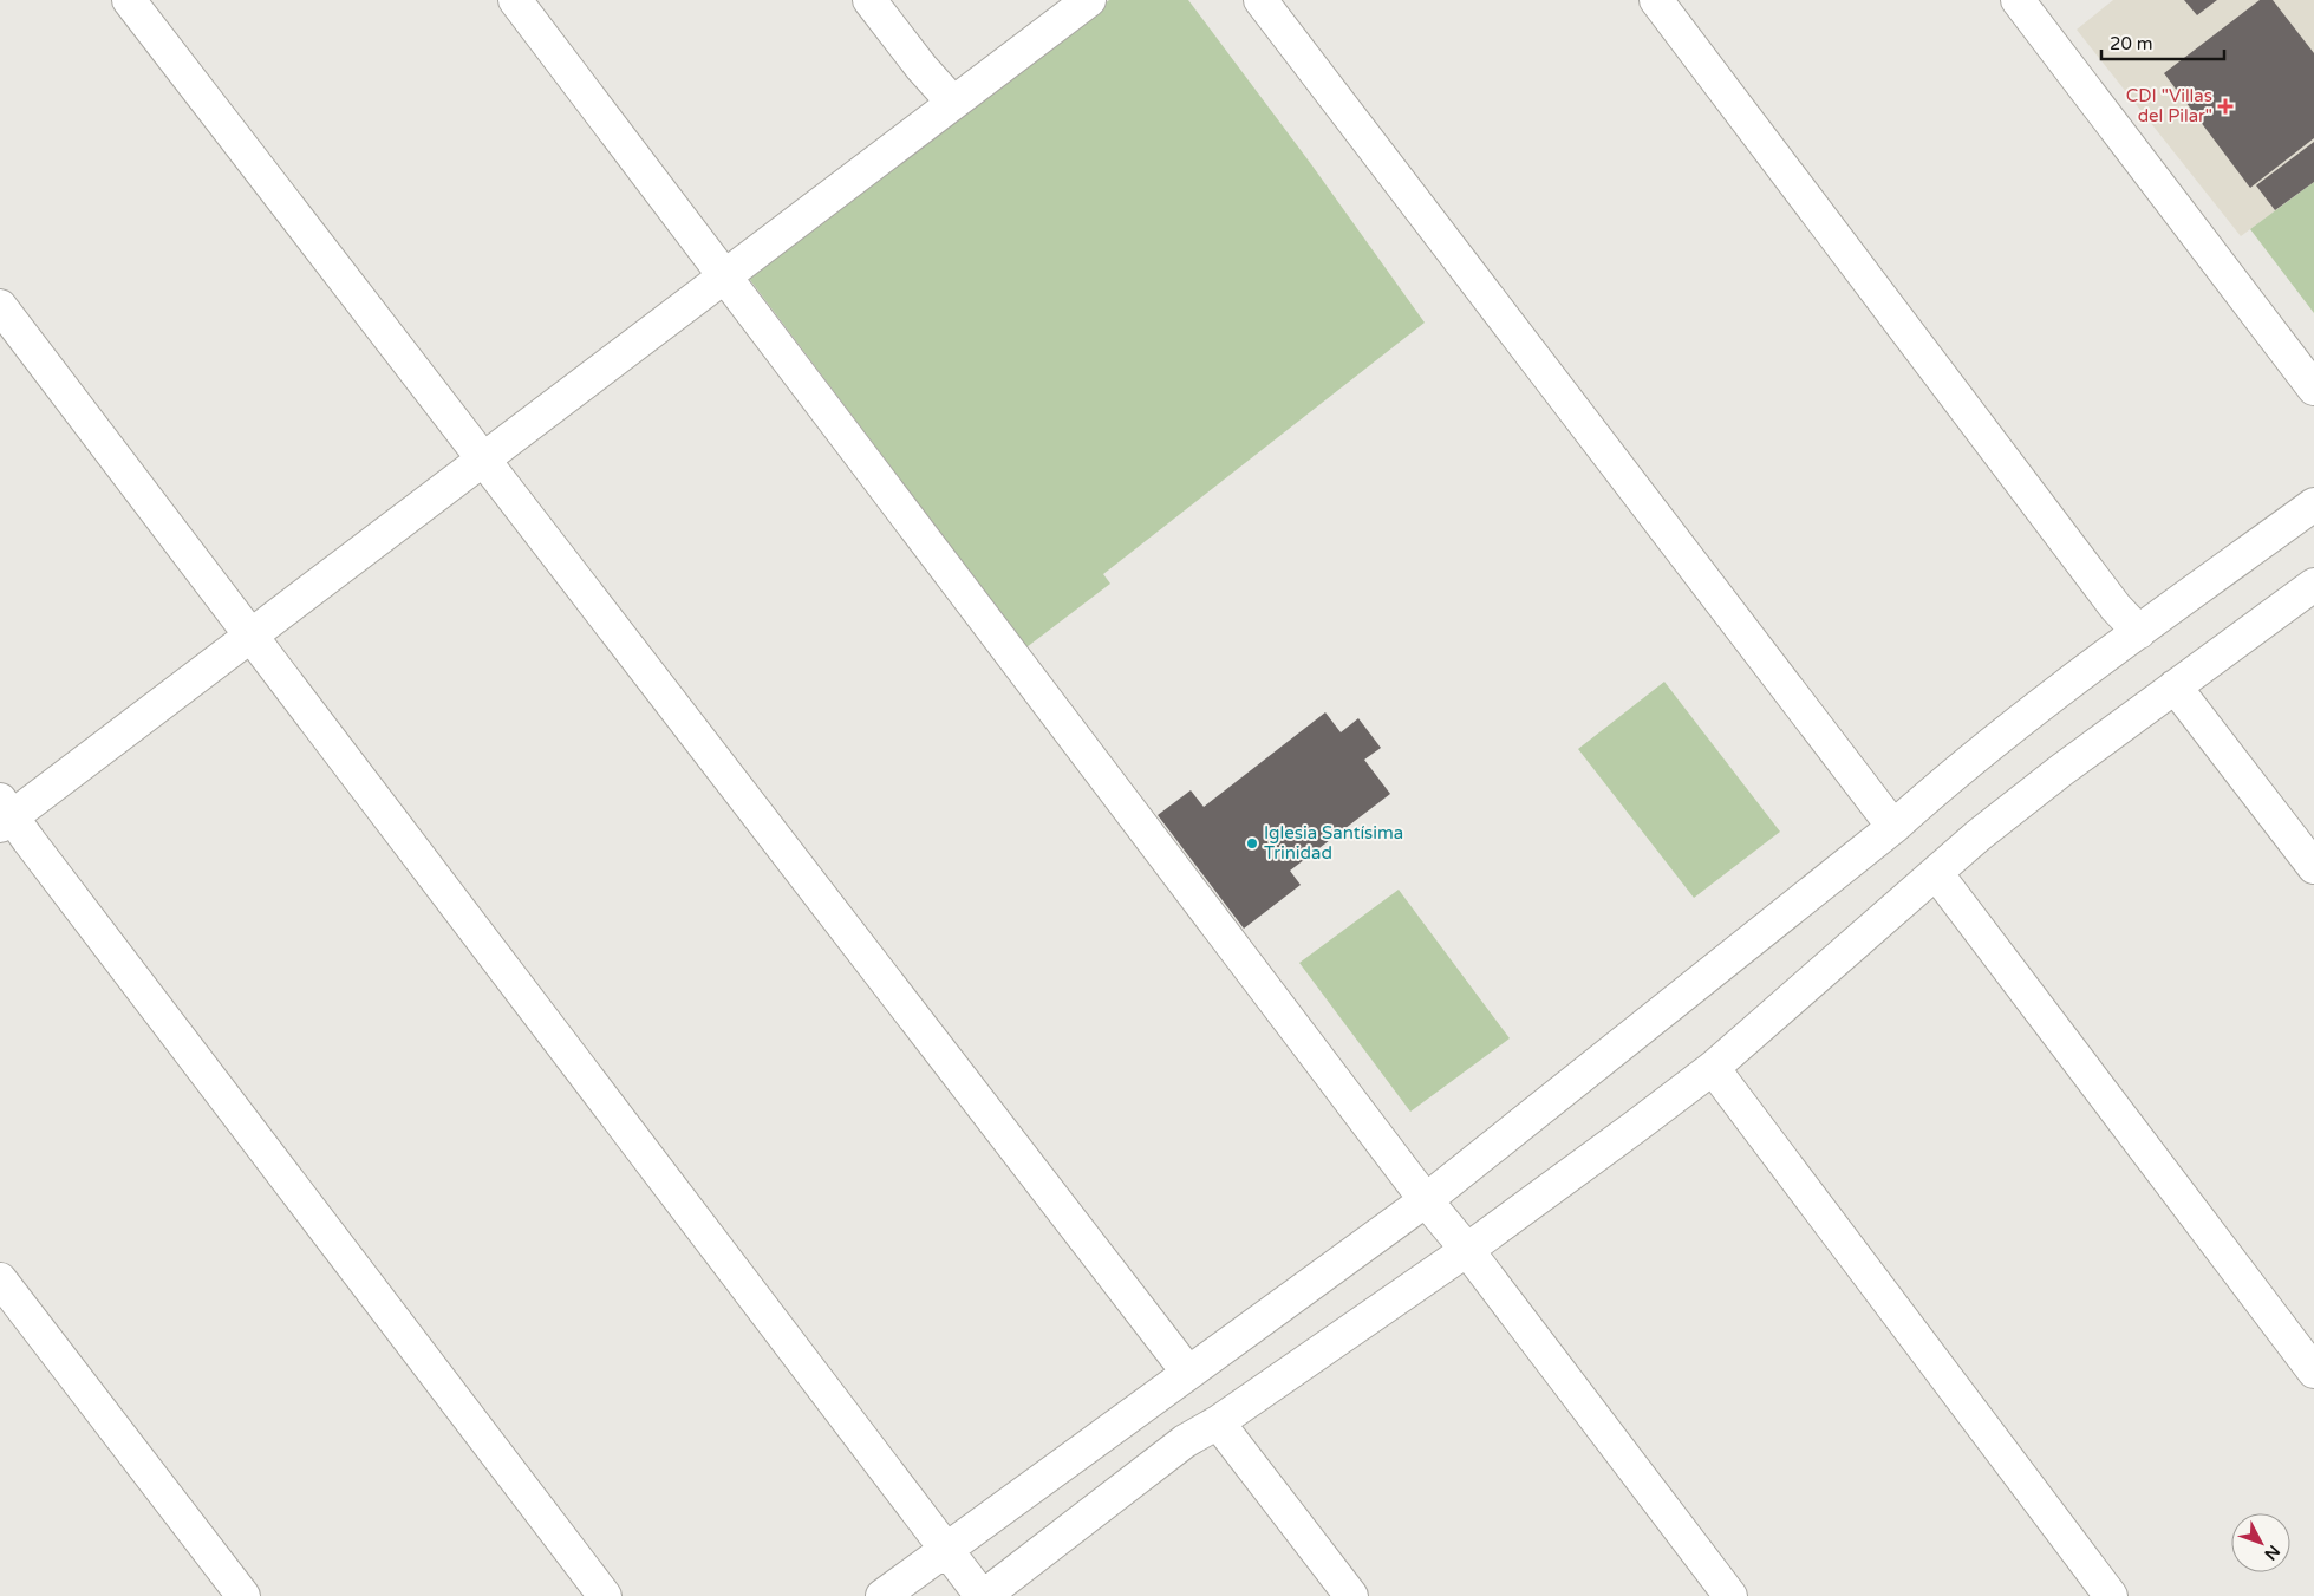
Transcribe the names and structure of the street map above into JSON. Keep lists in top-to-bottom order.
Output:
{
  "places": {
    "health": ["CDI \"Villas del Pilar\""],
    "other": ["Iglesia Santísima Trinidad"]
  },
  "scale_bar": "20 m",
  "north": "bottom right"
}
